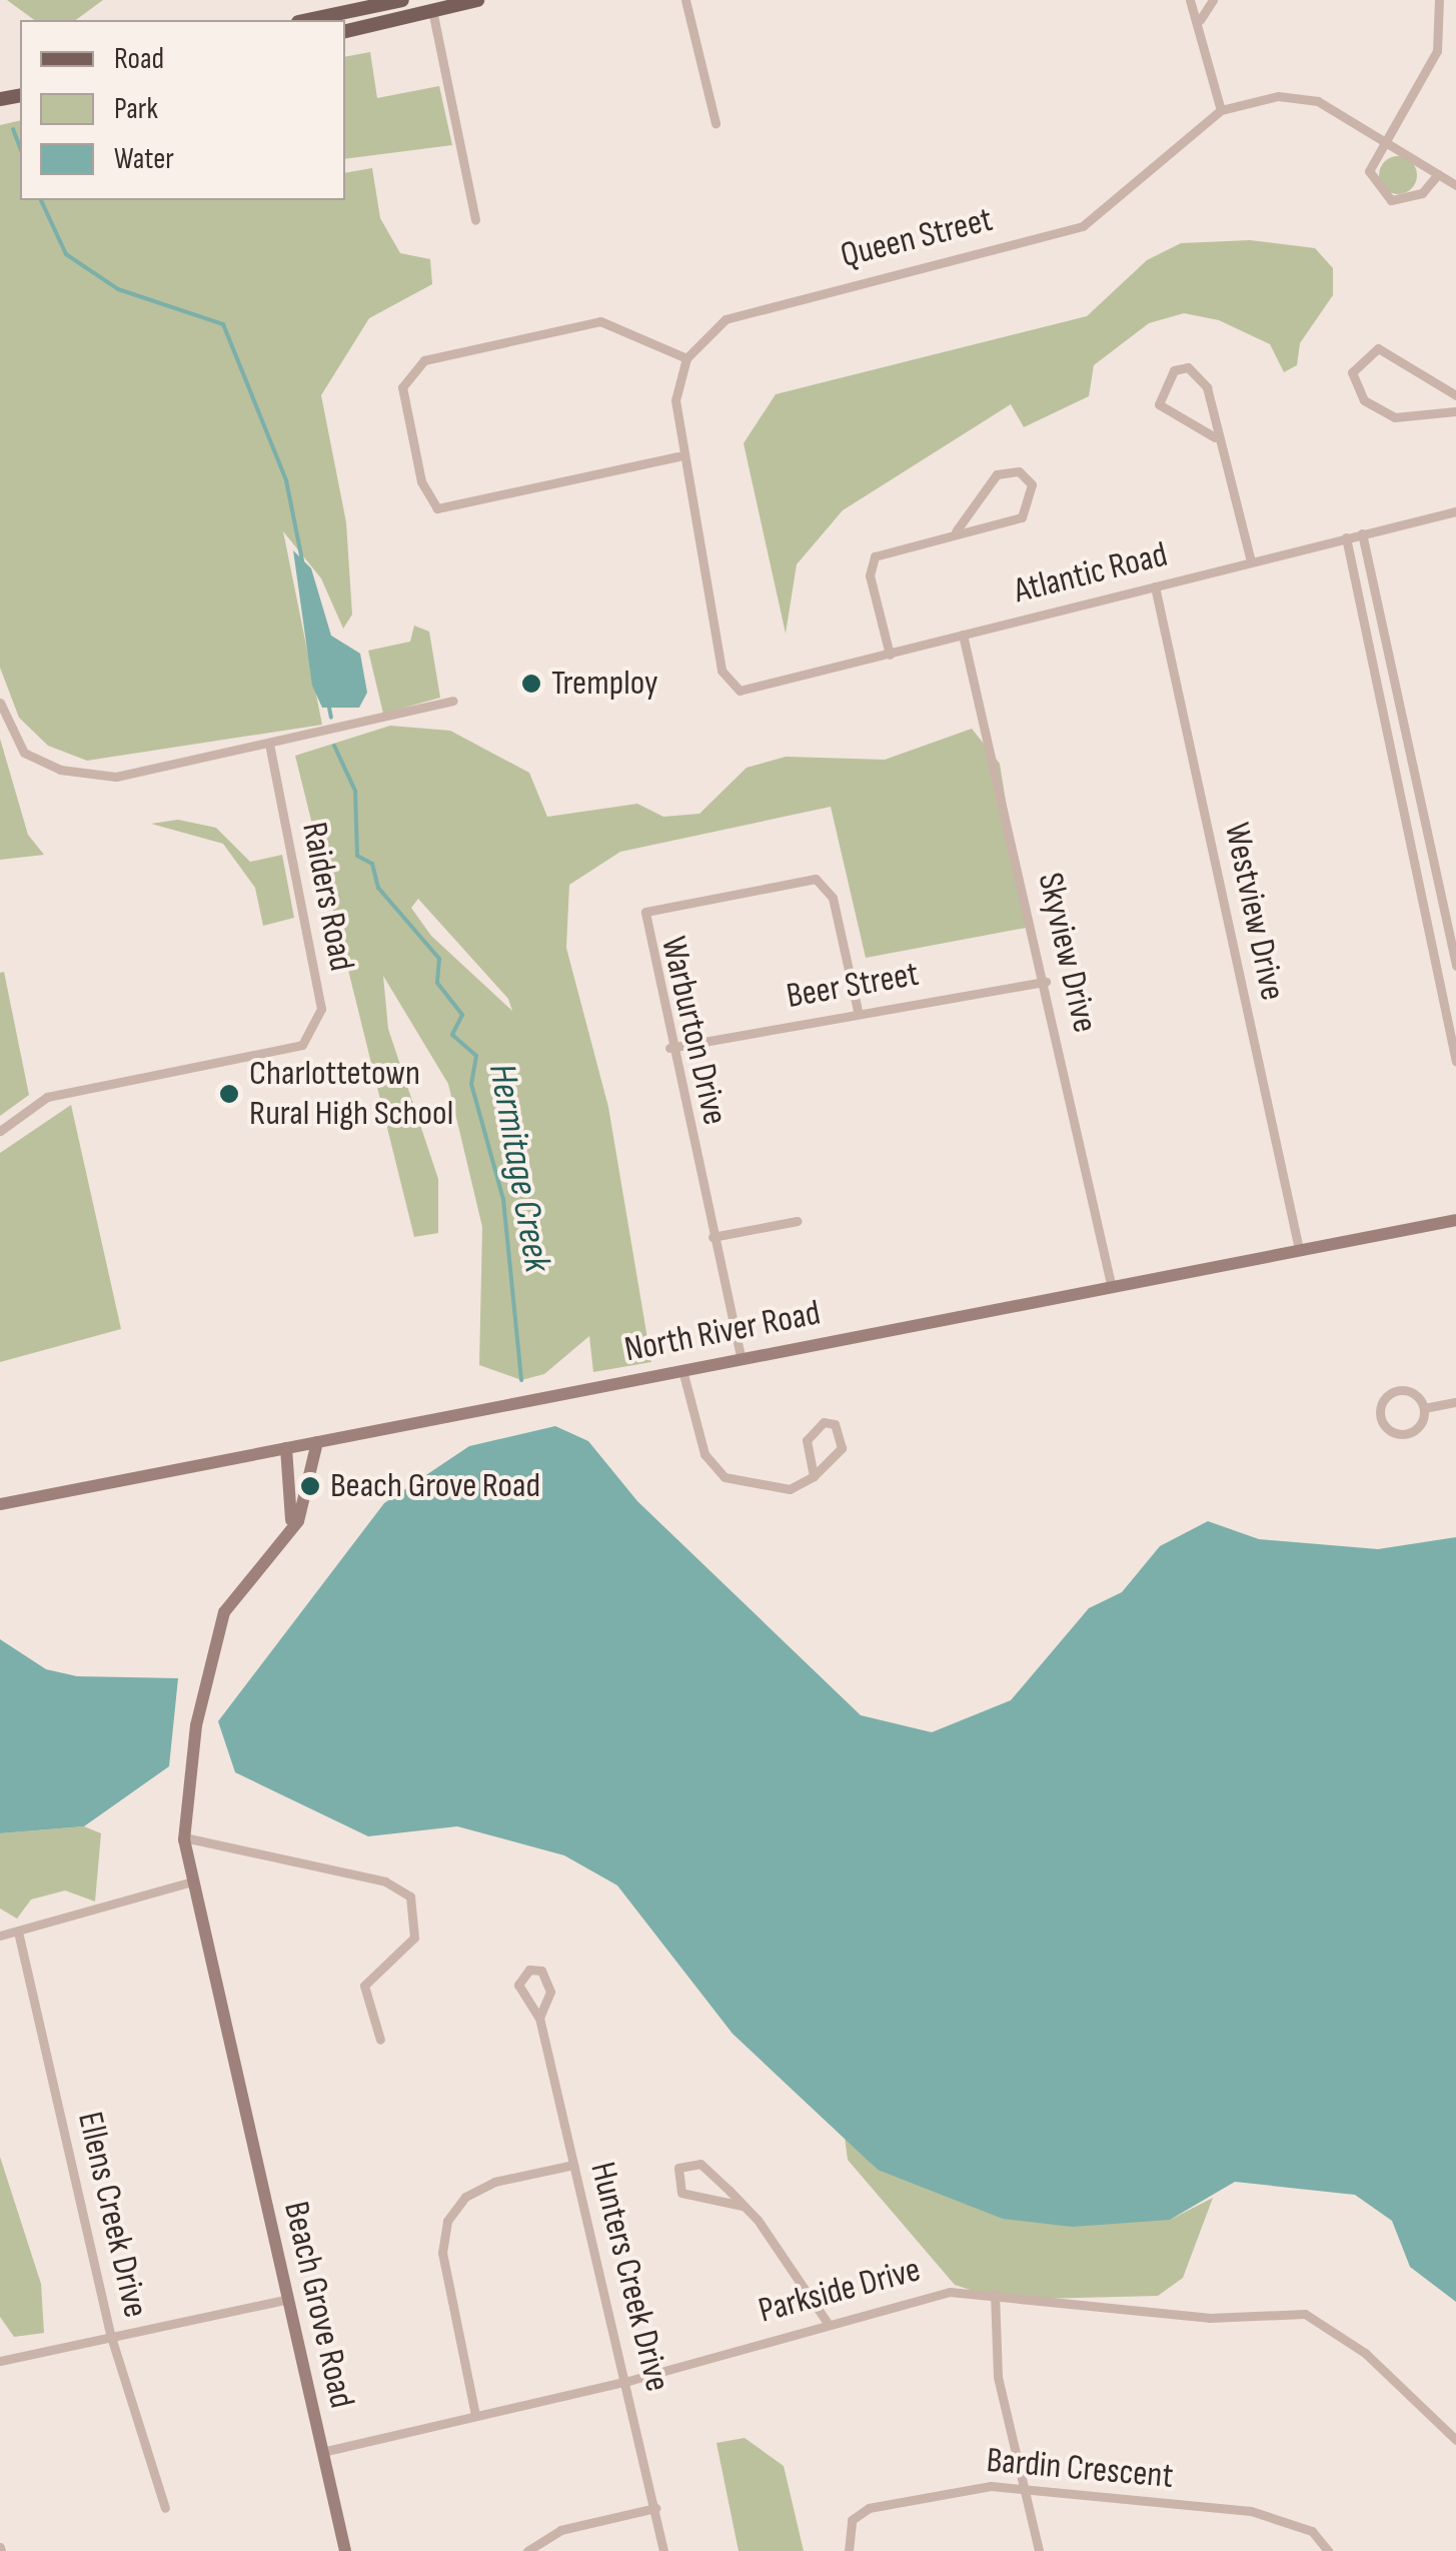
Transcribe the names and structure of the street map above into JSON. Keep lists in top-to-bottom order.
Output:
{
  "streets": {
    "main road": ["North River Road", "Beach Grove Road"],
    "street": [
      "Queen Street",
      "Atlantic Road",
      "Raiders Road",
      "Westview Drive",
      "Skyview Drive",
      "Beer Street",
      "Warburton Drive",
      "Ellens Creek Drive",
      "Hunters Creek Drive",
      "Parkside Drive",
      "Bardin Crescent"
    ]
  },
  "crossings": [
    ["Atlantic Road", "Westview Drive"],
    ["Atlantic Road", "Skyview Drive"],
    ["Westview Drive", "North River Road"],
    ["Skyview Drive", "Beer Street"],
    ["Skyview Drive", "North River Road"],
    ["Beer Street", "Warburton Drive"],
    ["Warburton Drive", "North River Road"],
    ["Hunters Creek Drive", "Parkside Drive"],
    ["Parkside Drive", "Beach Grove Road"]
  ],
  "water": ["Hermitage Creek"],
  "places": ["Tremploy", "Charlottetown Rural High School", "Beach Grove Road"],
  "legend": ["Road", "Park", "Water"]
}
